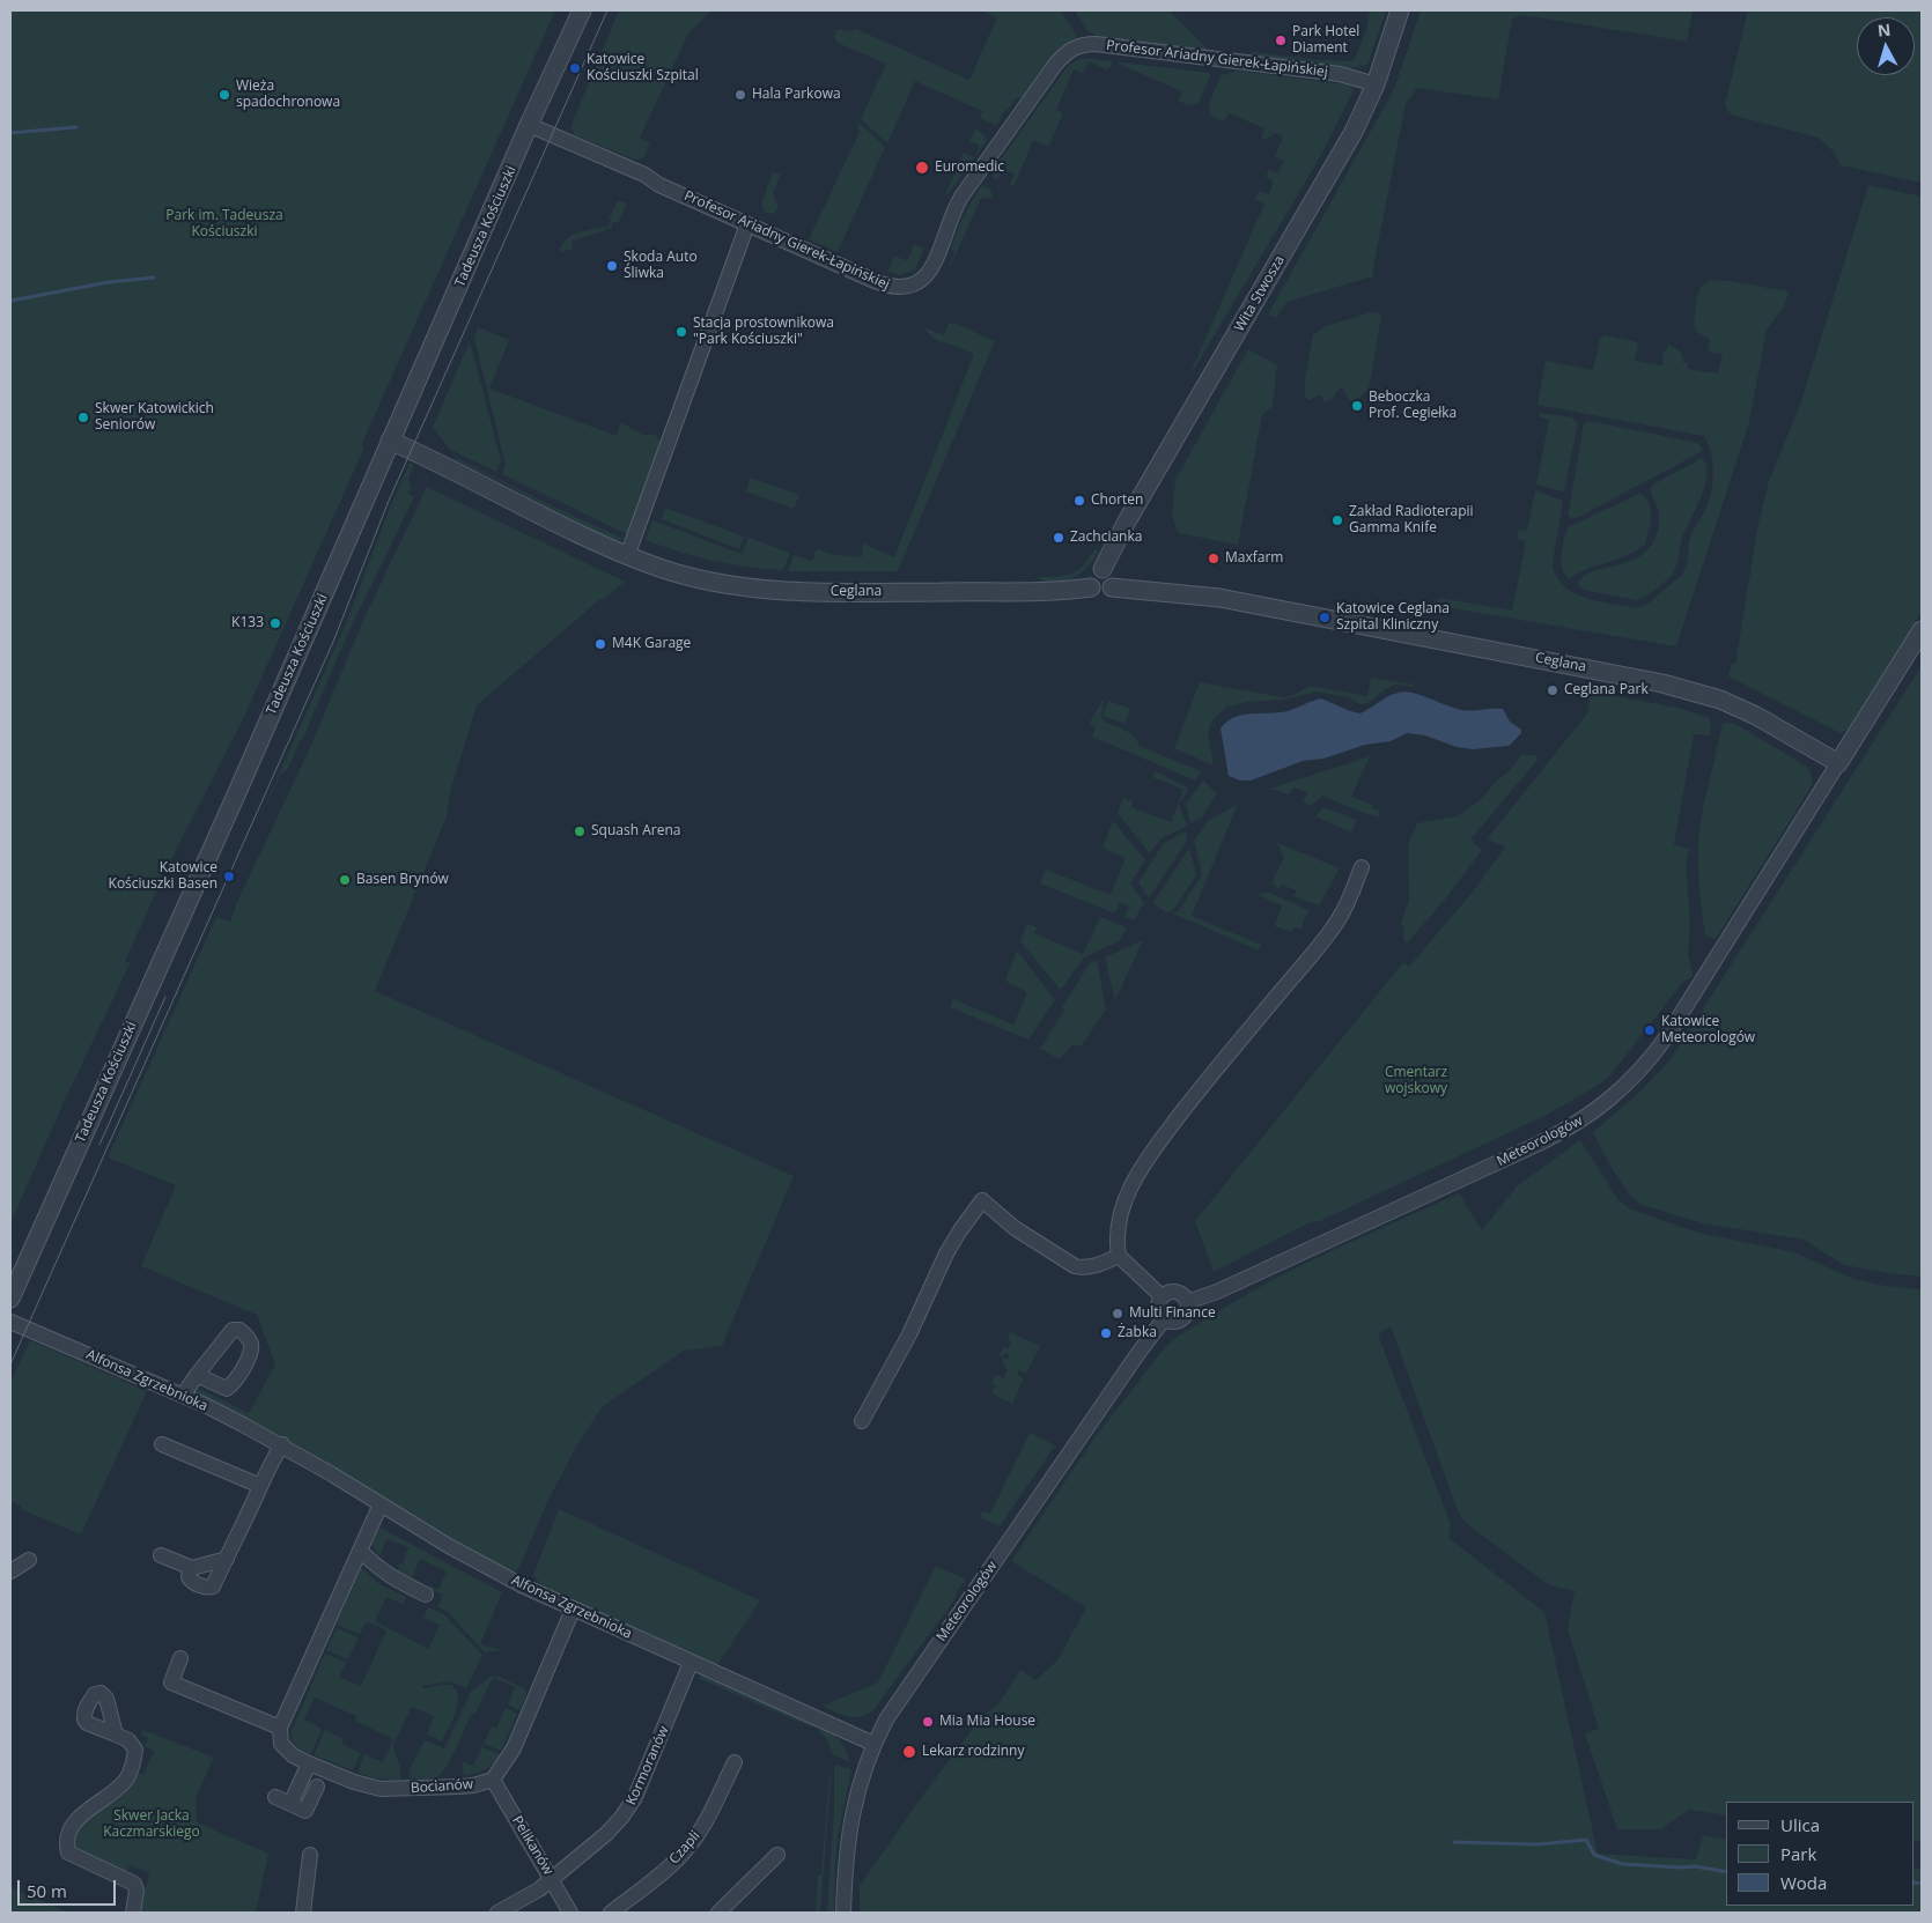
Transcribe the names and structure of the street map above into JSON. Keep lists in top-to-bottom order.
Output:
{
  "streets": {
    "street": [
      "Profesor Ariadny Gierek-Łapińskiej",
      "Tadeusza Kościuszki",
      "Wita Stwosza",
      "Ceglana",
      "Meteorologów",
      "Alfonsa Zgrzebnioka",
      "Kormoranów",
      "Bocianów",
      "Pelikanów",
      "Czapli"
    ]
  },
  "crossings": [
    ["Profesor Ariadny Gierek-Łapińskiej", "Tadeusza Kościuszki"],
    ["Profesor Ariadny Gierek-Łapińskiej", "Wita Stwosza"],
    ["Tadeusza Kościuszki", "Ceglana"],
    ["Wita Stwosza", "Ceglana"],
    ["Ceglana", "Meteorologów"],
    ["Meteorologów", "Alfonsa Zgrzebnioka"],
    ["Alfonsa Zgrzebnioka", "Kormoranów"],
    ["Alfonsa Zgrzebnioka", "Bocianów"],
    ["Kormoranów", "Pelikanów"],
    ["Bocianów", "Pelikanów"]
  ],
  "parks": ["Park im. Tadeusza Kościuszki", "Cmentarz wojskowy", "Skwer Jacka Kaczmarskiego"],
  "places": [
    "Park Hotel Diament",
    "Katowice Kościuszki Szpital",
    "Wieża spadochronowa",
    "Hala Parkowa",
    "Euromedic",
    "Skoda Auto Śliwka",
    "Stacja prostownikowa \"Park Kościuszki\"",
    "Beboczka Prof. Cegiełka",
    "Skwer Katowickich Seniorów",
    "Chorten",
    "Zakład Radioterapii Gamma Knife",
    "Zachcianka",
    "Maxfarm",
    "Katowice Ceglana Szpital Kliniczny",
    "K133",
    "M4K Garage",
    "Ceglana Park",
    "Squash Arena",
    "Katowice Kościuszki Basen",
    "Basen Brynów",
    "Katowice Meteorologów",
    "Multi Finance",
    "Żabka",
    "Mia Mia House",
    "Lekarz rodzinny"
  ],
  "legend": ["Ulica", "Park", "Woda"],
  "scale_bar": "50 m",
  "north": "top"
}
